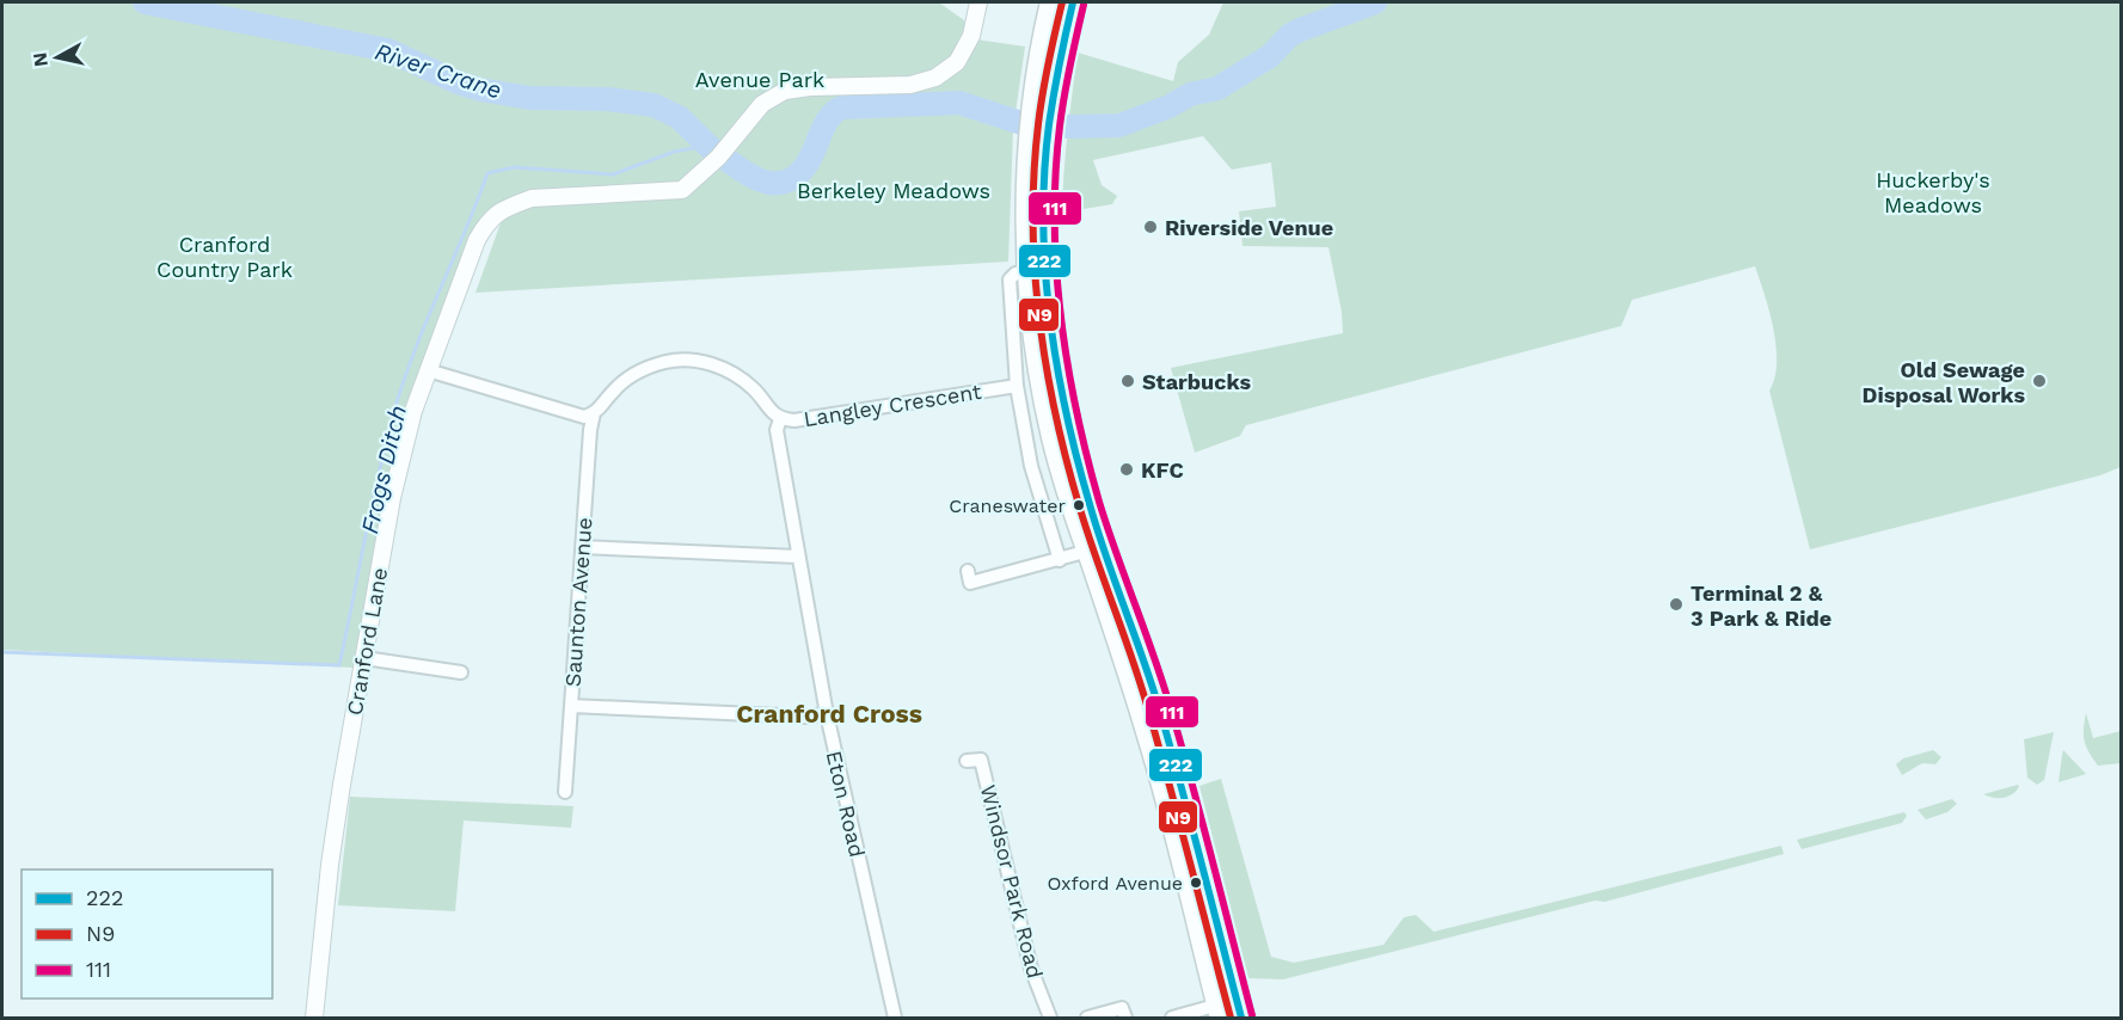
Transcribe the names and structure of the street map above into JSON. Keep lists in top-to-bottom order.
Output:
{
  "streets": {
    "street": [
      "Langley Crescent",
      "Saunton Avenue",
      "Cranford Lane",
      "Eton Road",
      "Windsor Park Road"
    ]
  },
  "crossings": [
    ["Langley Crescent", "Saunton Avenue"],
    ["Langley Crescent", "Eton Road"]
  ],
  "districts": ["Cranford Cross"],
  "water": ["River Crane", "Frogs Ditch"],
  "parks": [
    "Avenue Park",
    "Huckerby's Meadows",
    "Berkeley Meadows",
    "Cranford Country Park"
  ],
  "places": [
    "Riverside Venue",
    "Starbucks",
    "Old Sewage Disposal Works",
    "KFC",
    "Craneswater",
    "Terminal 2 & 3 Park & Ride",
    "Oxford Avenue"
  ],
  "lines": ["transit line 222", "transit line N9", "transit line 111"],
  "legend": ["222", "N9", "111"],
  "north": "left"
}
